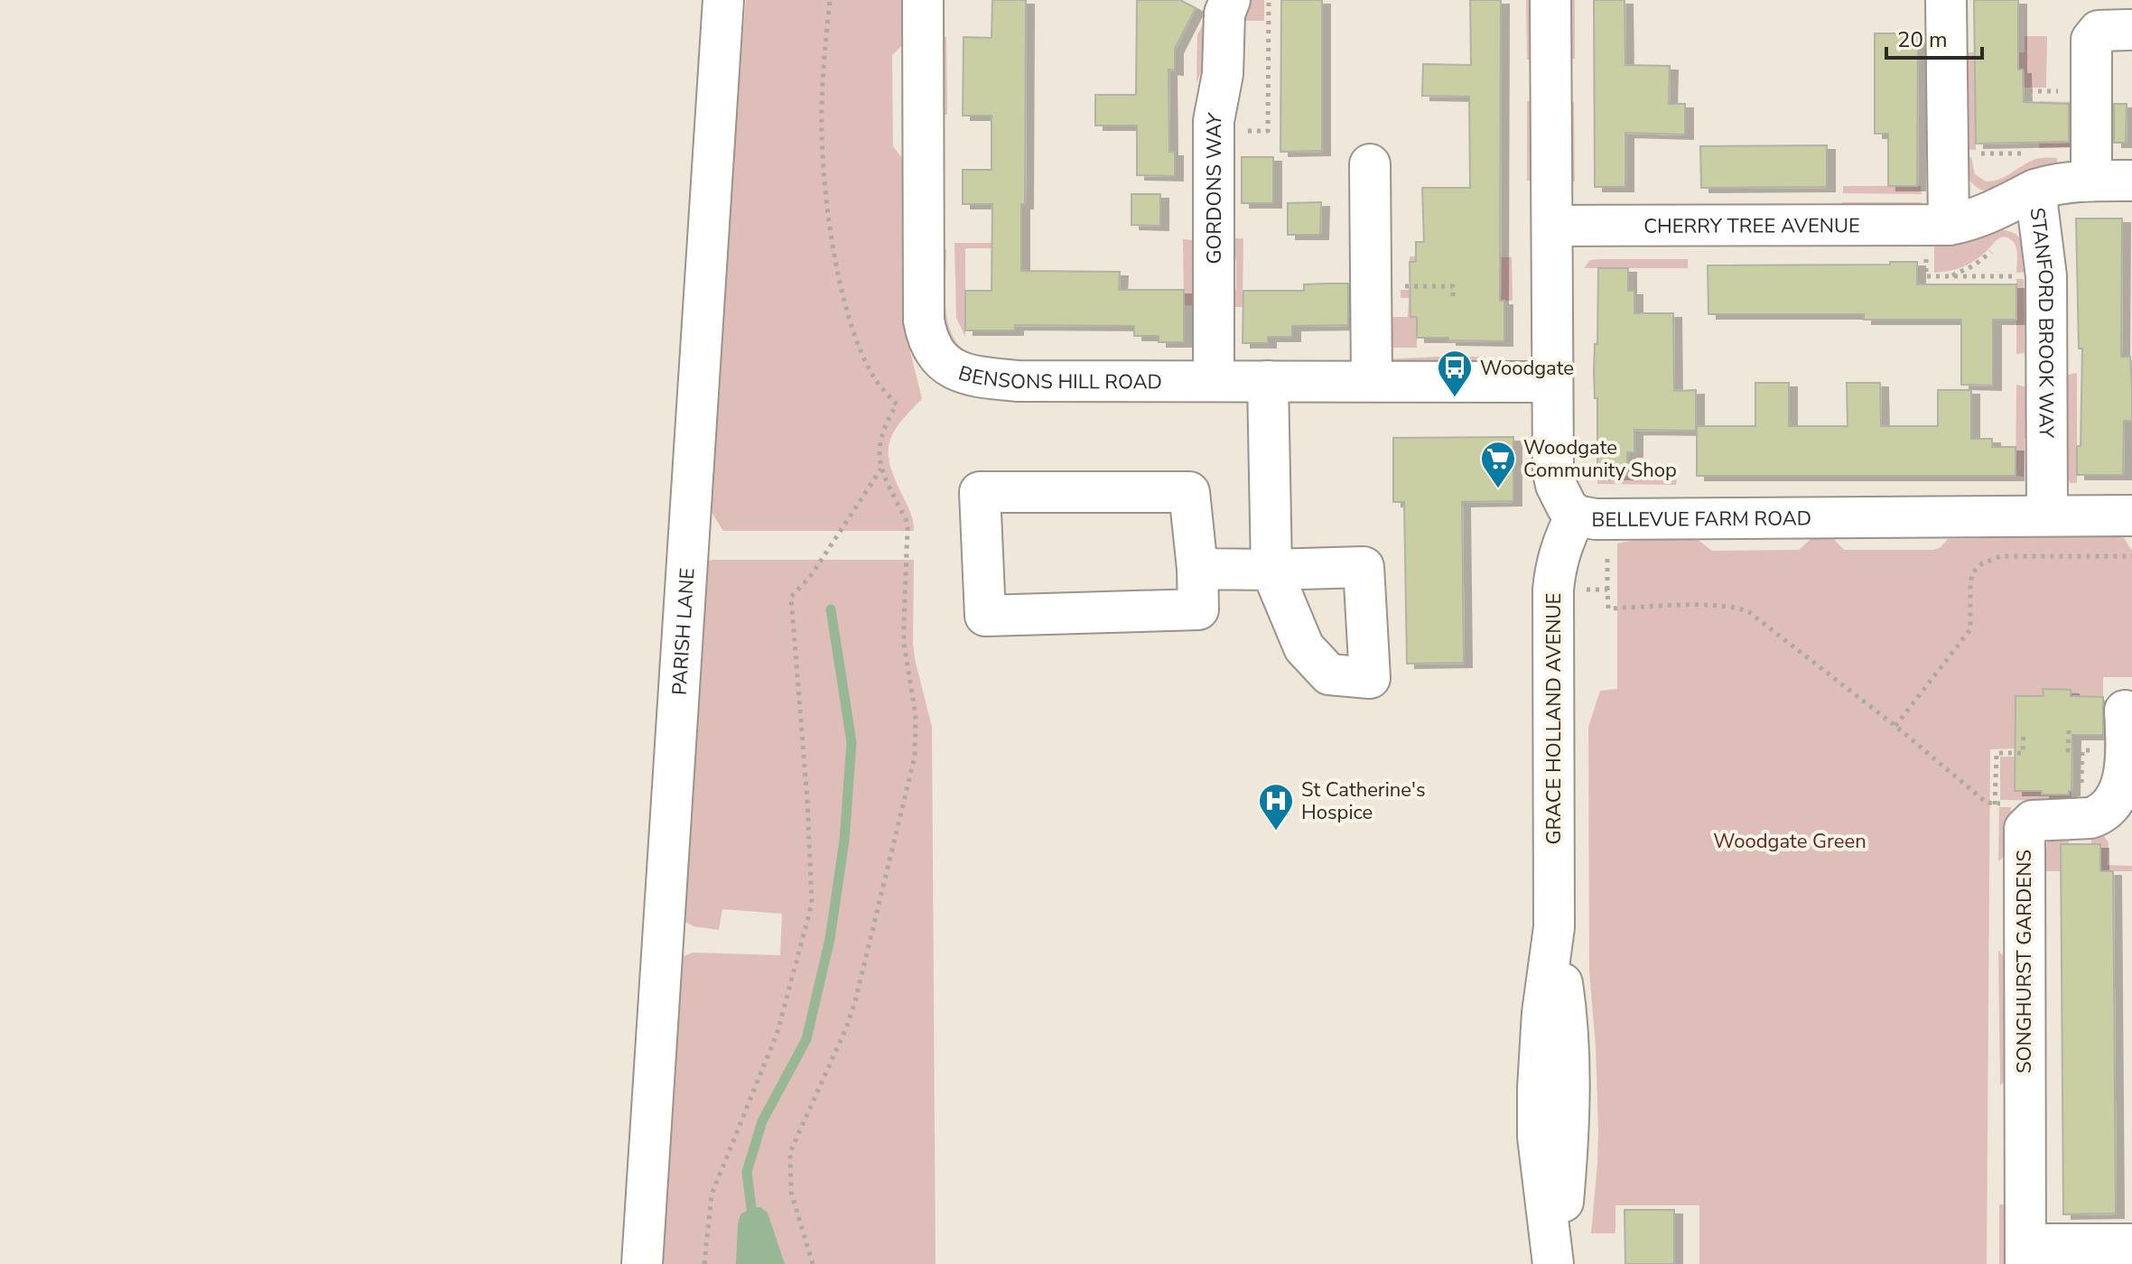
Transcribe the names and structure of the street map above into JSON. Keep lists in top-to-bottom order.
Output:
{
  "streets": {
    "street": [
      "GORDONS WAY",
      "CHERRY TREE AVENUE",
      "STANFORD BROOK WAY",
      "BENSONS HILL ROAD",
      "BELLEVUE FARM ROAD",
      "PARISH LANE",
      "GRACE HOLLAND AVENUE",
      "SONGHURST GARDENS"
    ]
  },
  "crossings": [
    ["GORDONS WAY", "BENSONS HILL ROAD"],
    ["CHERRY TREE AVENUE", "STANFORD BROOK WAY"],
    ["CHERRY TREE AVENUE", "BELLEVUE FARM ROAD"],
    ["STANFORD BROOK WAY", "BELLEVUE FARM ROAD"],
    ["BENSONS HILL ROAD", "BELLEVUE FARM ROAD"],
    ["BELLEVUE FARM ROAD", "GRACE HOLLAND AVENUE"]
  ],
  "parks": ["Woodgate Green"],
  "places": {
    "bus stop": ["Woodgate"],
    "supermarket": ["Woodgate Community Shop"],
    "hospital": ["St Catherine's Hospice"]
  },
  "scale_bar": "20 m"
}
